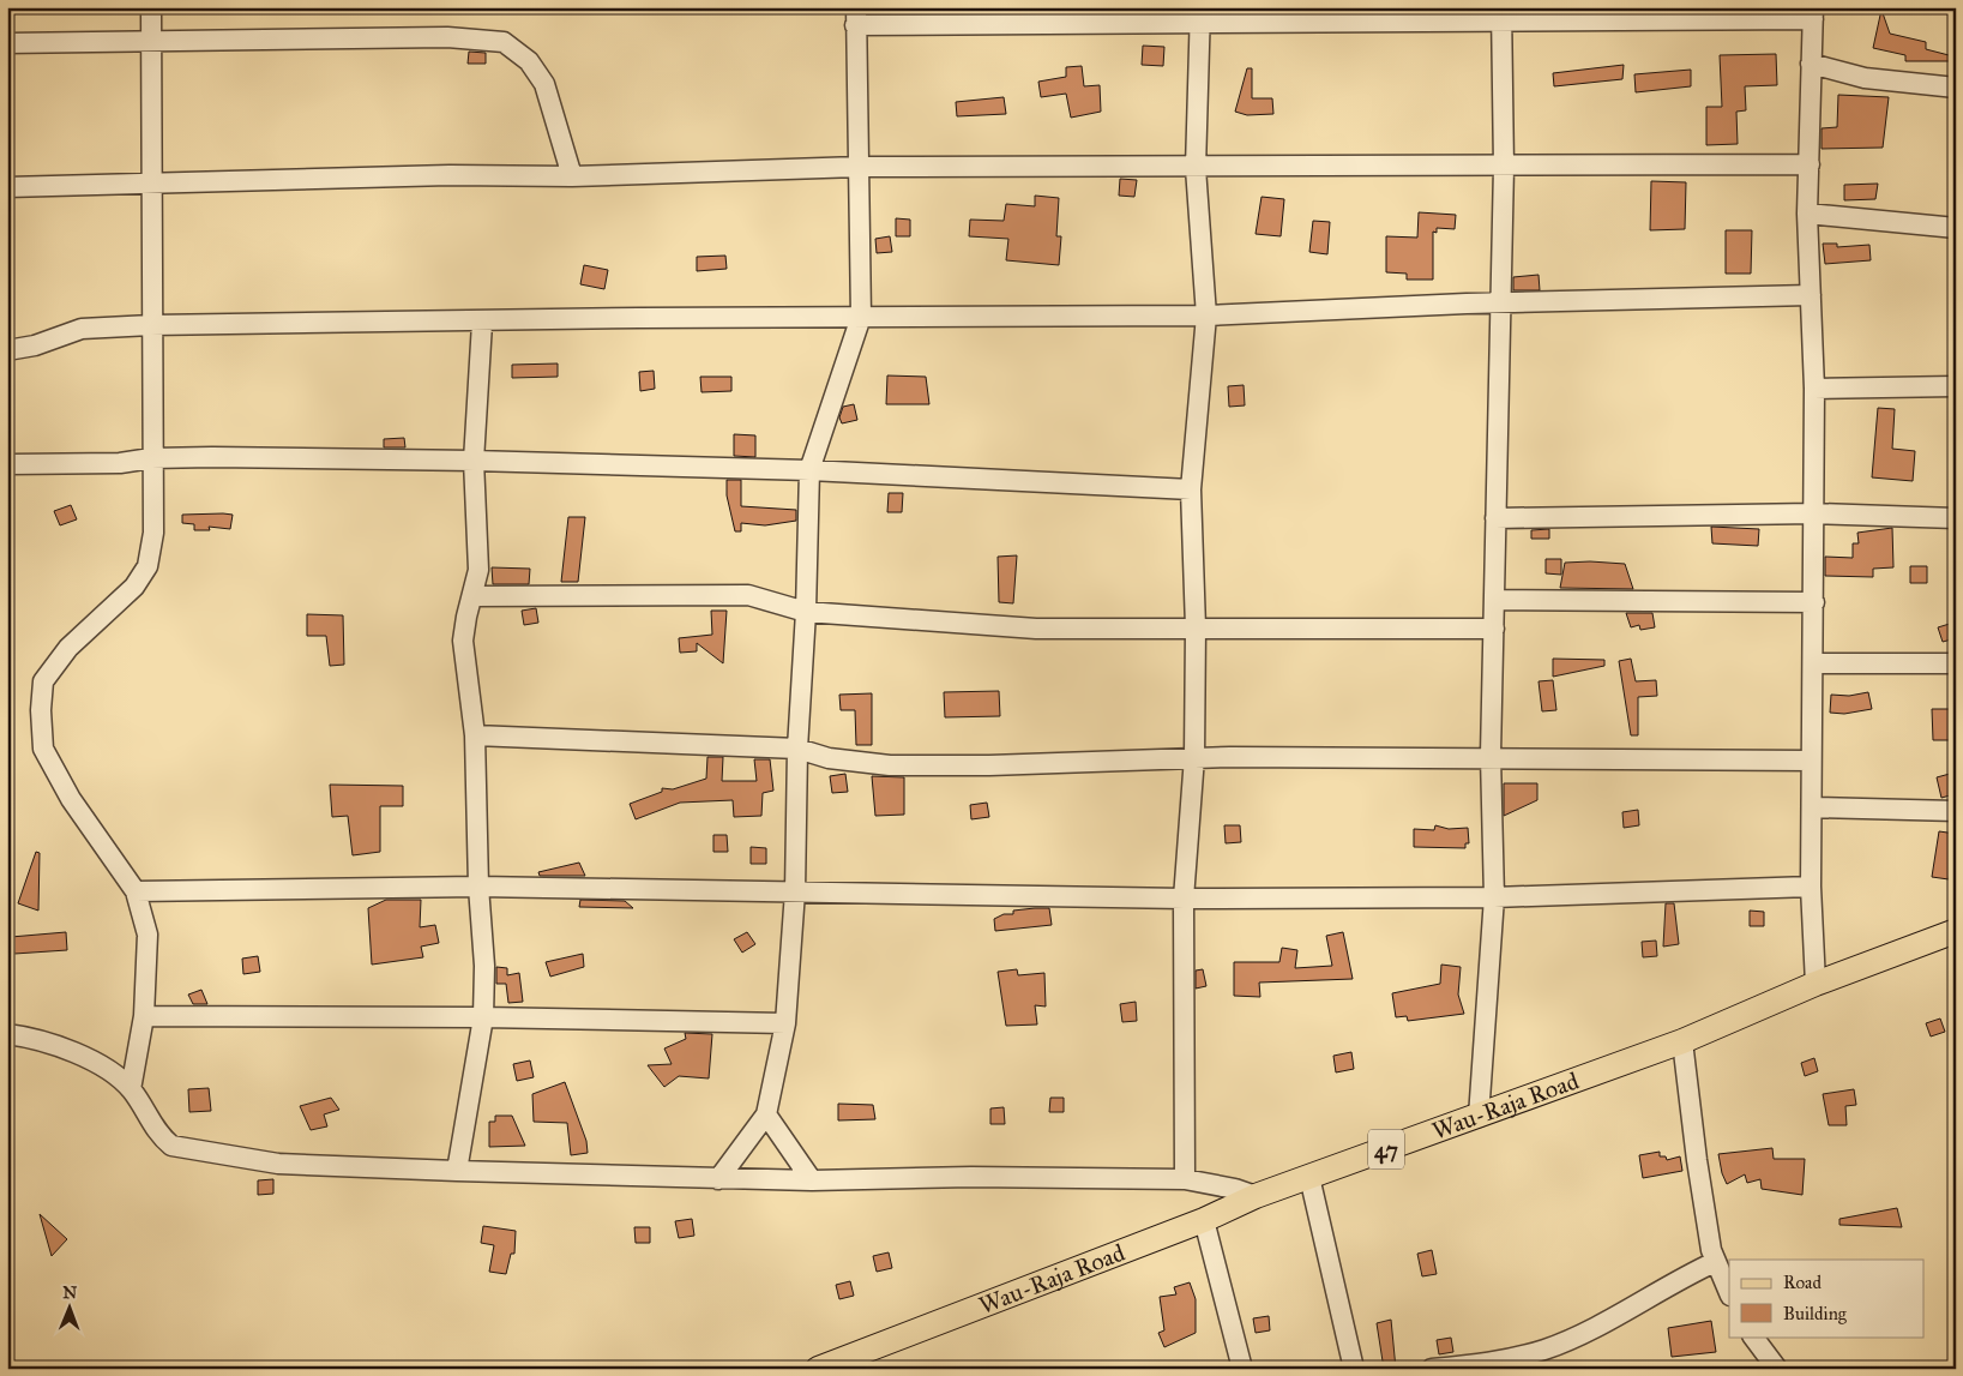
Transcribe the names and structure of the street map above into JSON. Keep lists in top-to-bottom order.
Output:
{
  "streets": {
    "main road": ["Wau-Raja Road", "47"]
  },
  "legend": ["Road", "Building"],
  "north": "top"
}
